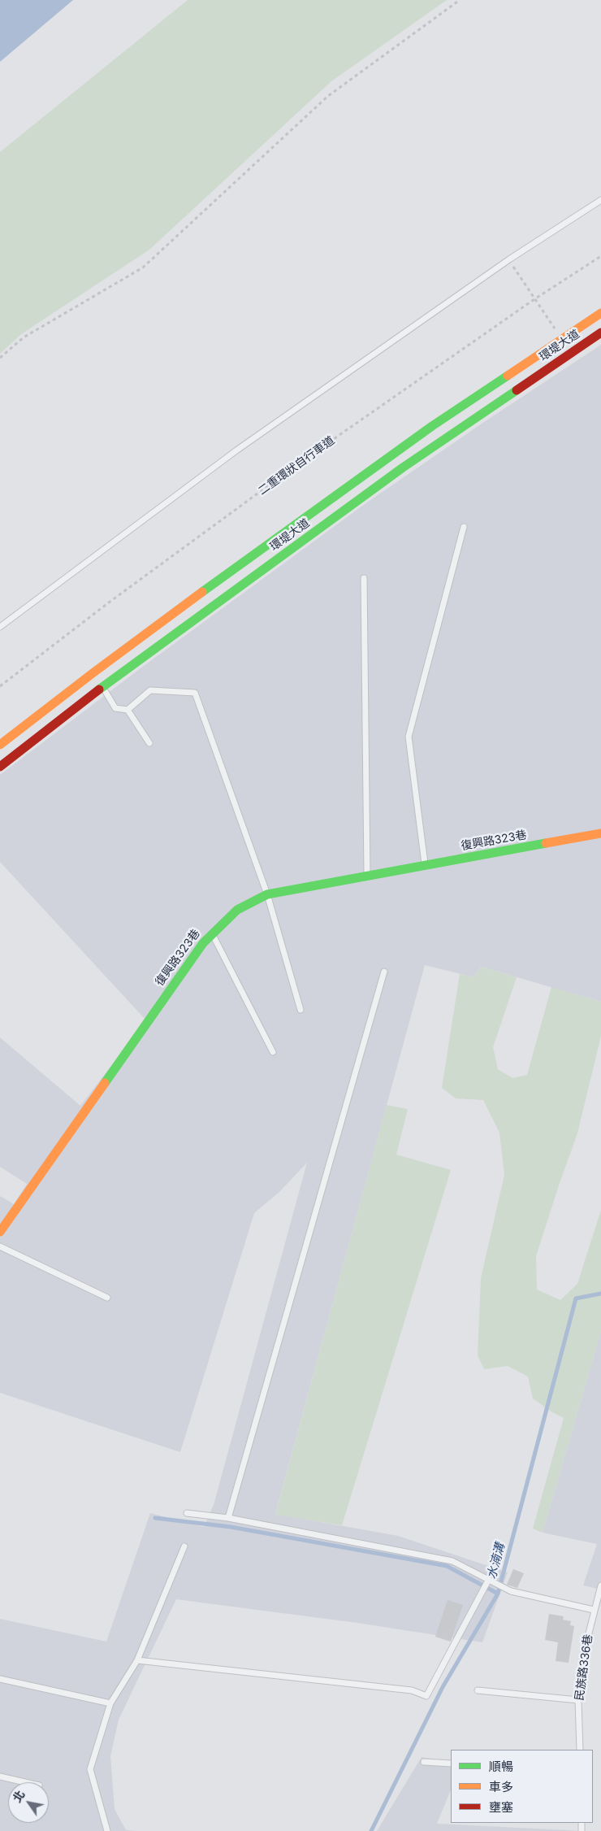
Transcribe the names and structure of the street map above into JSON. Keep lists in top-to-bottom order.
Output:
{
  "streets": {
    "street": ["環堤大道", "復興路323巷"],
    "lane": ["民族路336巷"],
    "path": ["二重環狀自行車道"]
  },
  "water": ["水湳溝"],
  "legend": ["順暢", "車多", "壅塞"],
  "north": "top left"
}
